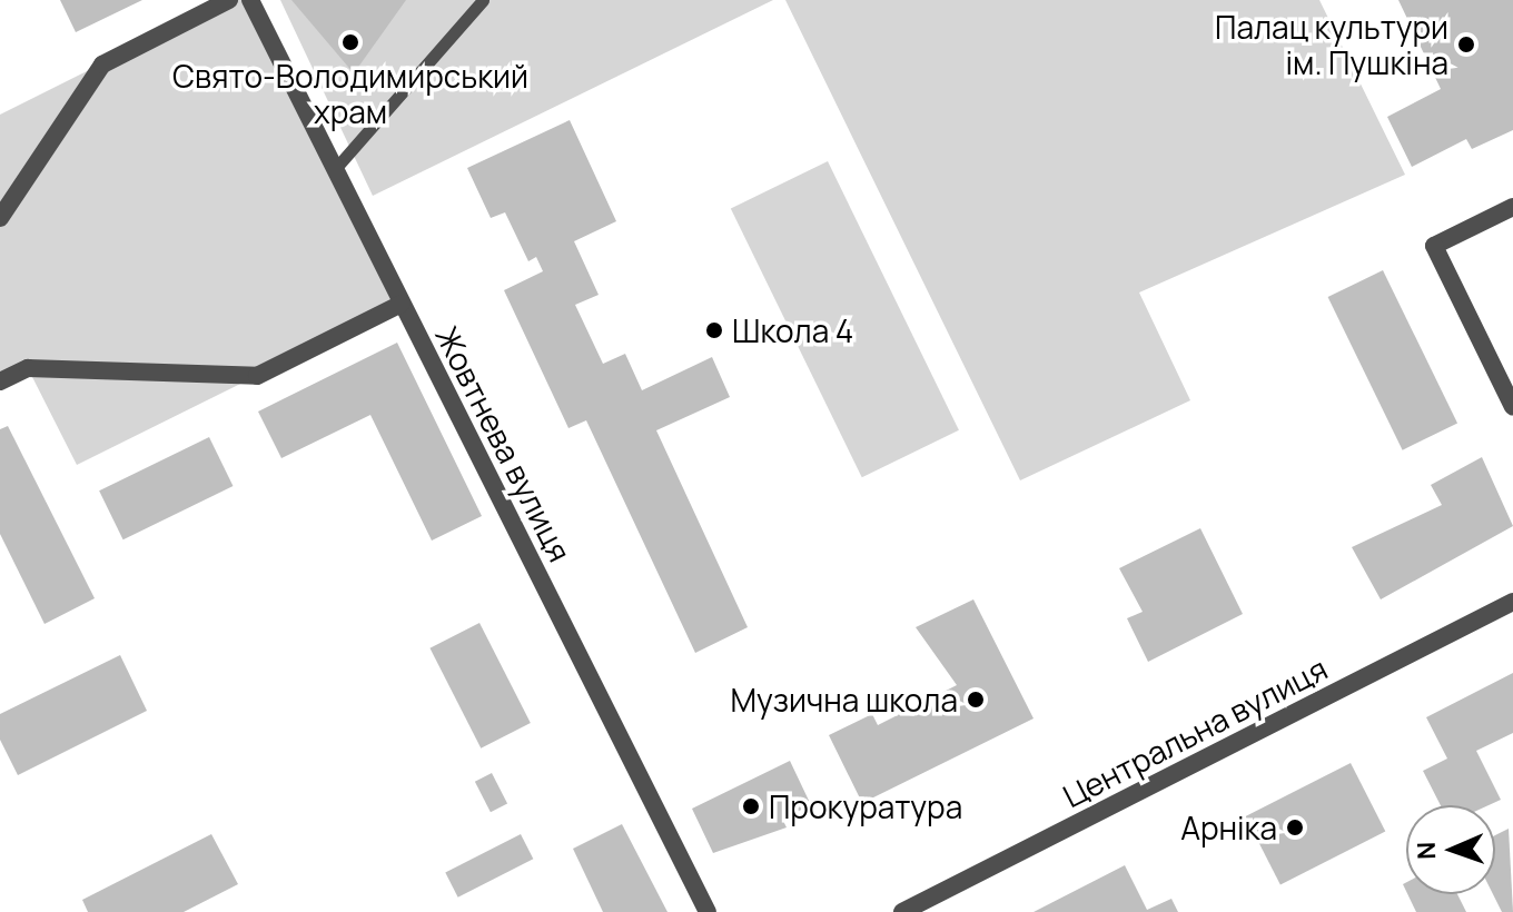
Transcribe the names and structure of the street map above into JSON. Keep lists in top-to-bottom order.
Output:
{
  "streets": {
    "street": ["Жовтнева вулиця", "Центральна вулиця"]
  },
  "places": [
    "Свято-Володимирський храм",
    "Палац культури ім. Пушкіна",
    "Школа 4",
    "Музична школа",
    "Прокуратура",
    "Арніка"
  ],
  "north": "left"
}
